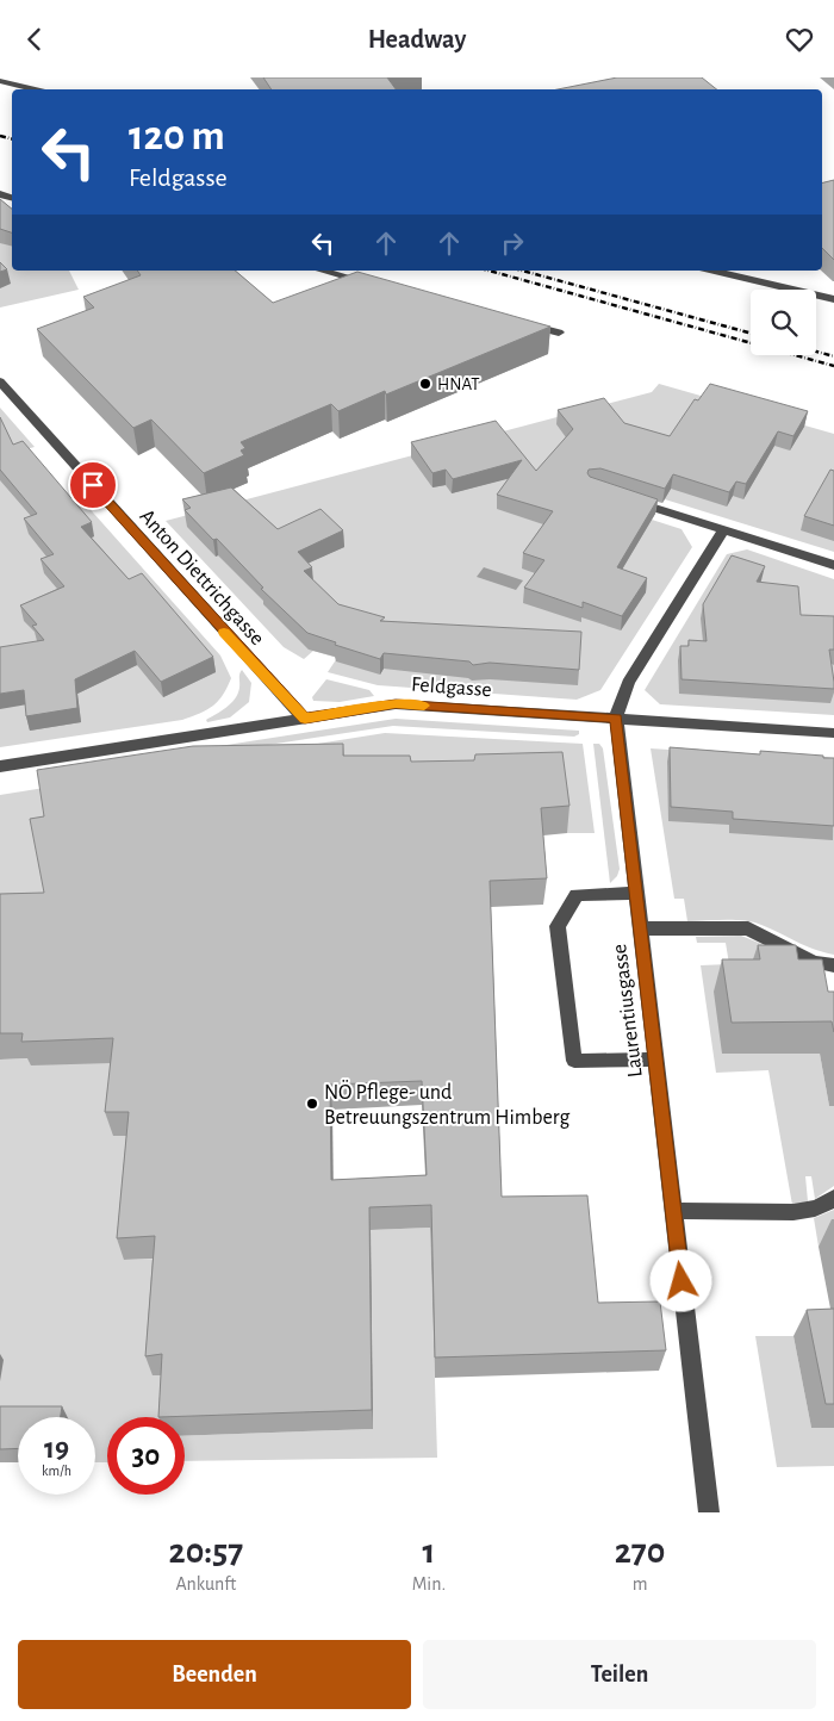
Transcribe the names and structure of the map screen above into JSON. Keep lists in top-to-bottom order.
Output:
{
  "streets": {
    "street": ["Anton Diettrichgasse", "Feldgasse", "Laurentiusgasse"]
  },
  "crossings": [
    ["Anton Diettrichgasse", "Feldgasse"],
    ["Feldgasse", "Laurentiusgasse"]
  ],
  "places": ["HNAT", "NÖ Pflege- und Betreuungszentrum Himberg"],
  "page": {
    "header": "Headway",
    "turn": ["120 m", "Feldgasse"],
    "speed": "19 km/h",
    "limit": "30",
    "eta": [
      "20:57",
      "Ankunft",
      "1",
      "Min.",
      "270",
      "m"
    ],
    "buttons": ["Beenden", "Teilen"]
  }
}
